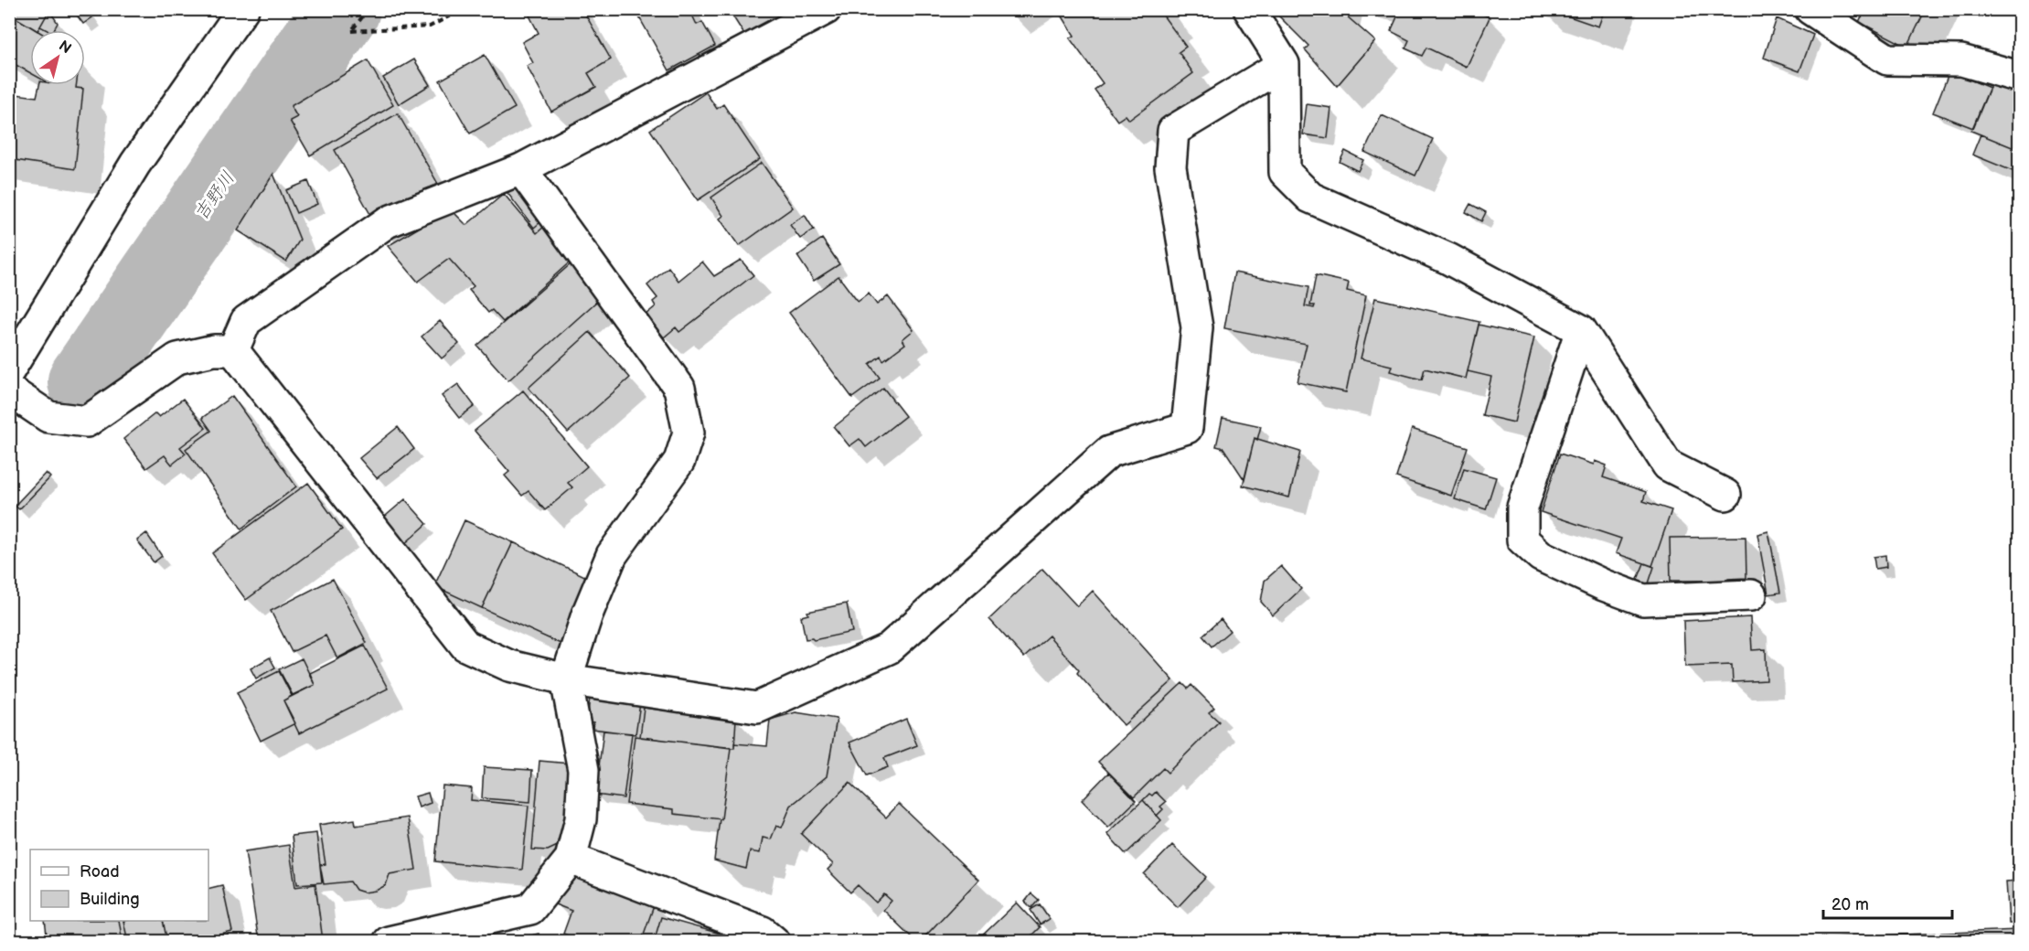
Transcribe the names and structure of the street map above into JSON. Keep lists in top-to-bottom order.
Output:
{
  "water": ["吉野川"],
  "legend": ["Road", "Building"],
  "scale_bar": "20 m",
  "north": "top right"
}
